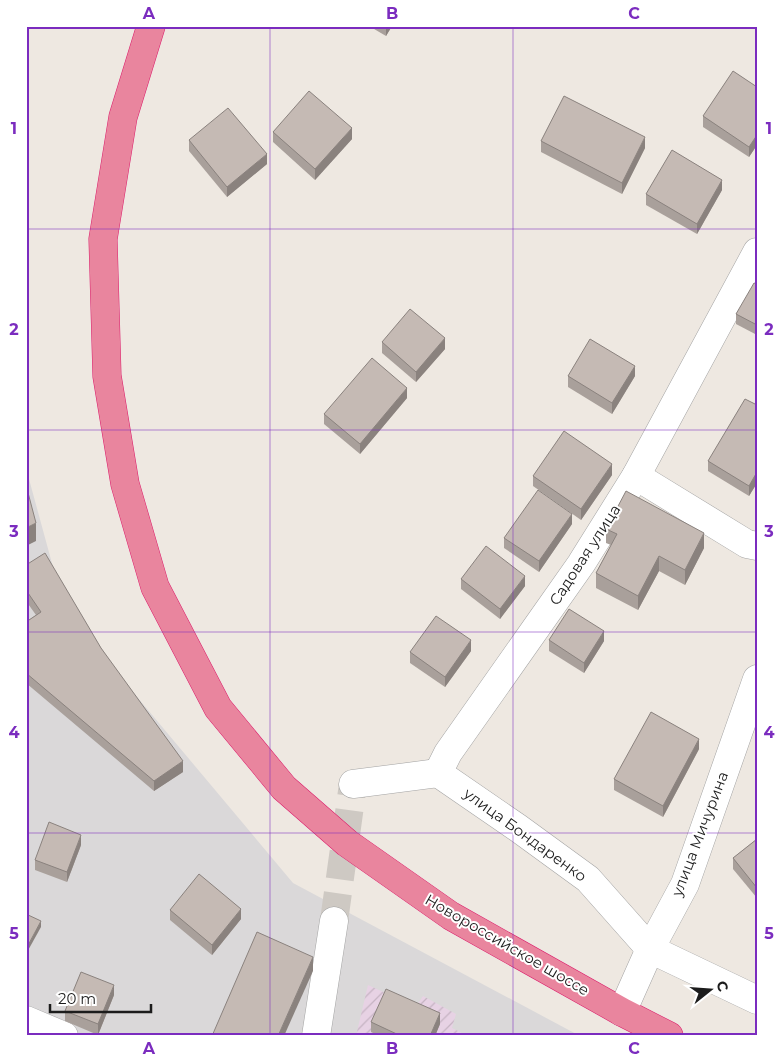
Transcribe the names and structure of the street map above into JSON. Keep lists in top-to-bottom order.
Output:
{
  "streets": {
    "highway": ["Новороссийское шоссе"],
    "street": ["Садовая улица", "улица Мичурина", "улица Бондаренко"]
  },
  "crossings": [
    ["Садовая улица", "улица Бондаренко"],
    ["улица Мичурина", "улица Бондаренко"],
    ["улица Мичурина", "Новороссийское шоссе"]
  ],
  "scale_bar": "20 m",
  "north": "right",
  "grid": {
    "columns": ["A", "B", "C"],
    "rows": [
      "1",
      "2",
      "3",
      "4",
      "5"
    ]
  }
}
